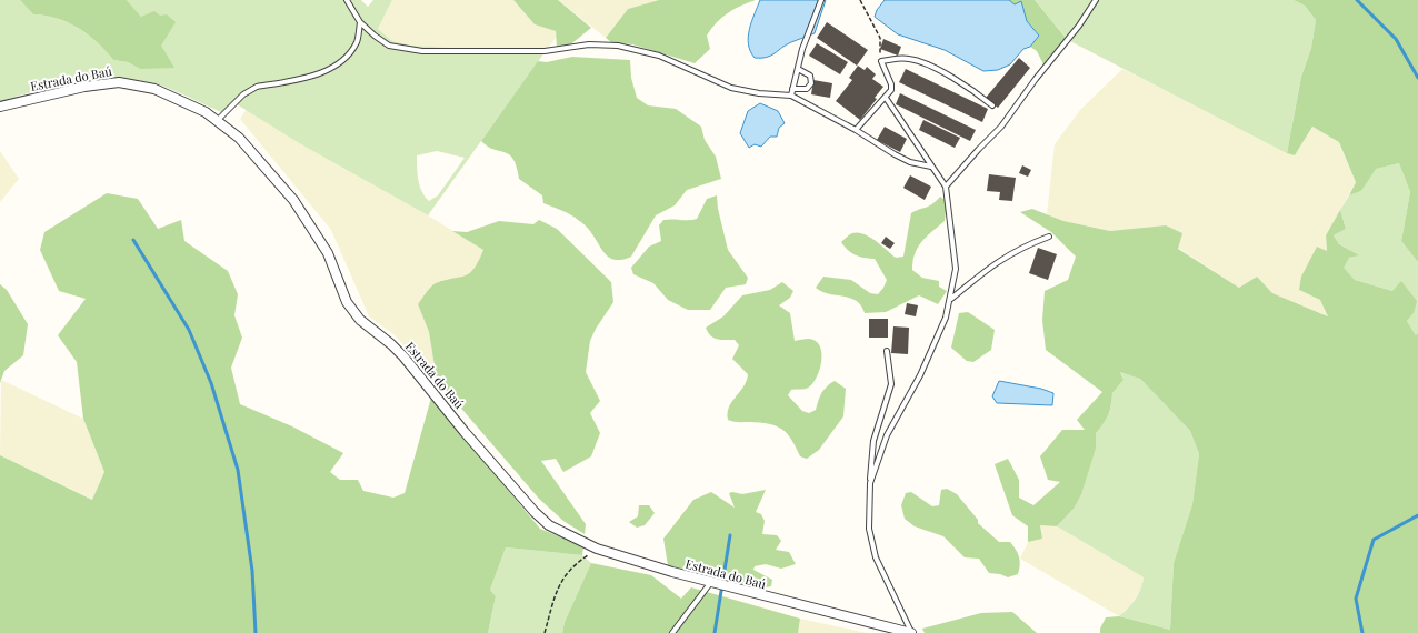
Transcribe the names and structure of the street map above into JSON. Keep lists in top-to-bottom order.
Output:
{
  "streets": {
    "street": ["Estrada do Baú"]
  }
}
